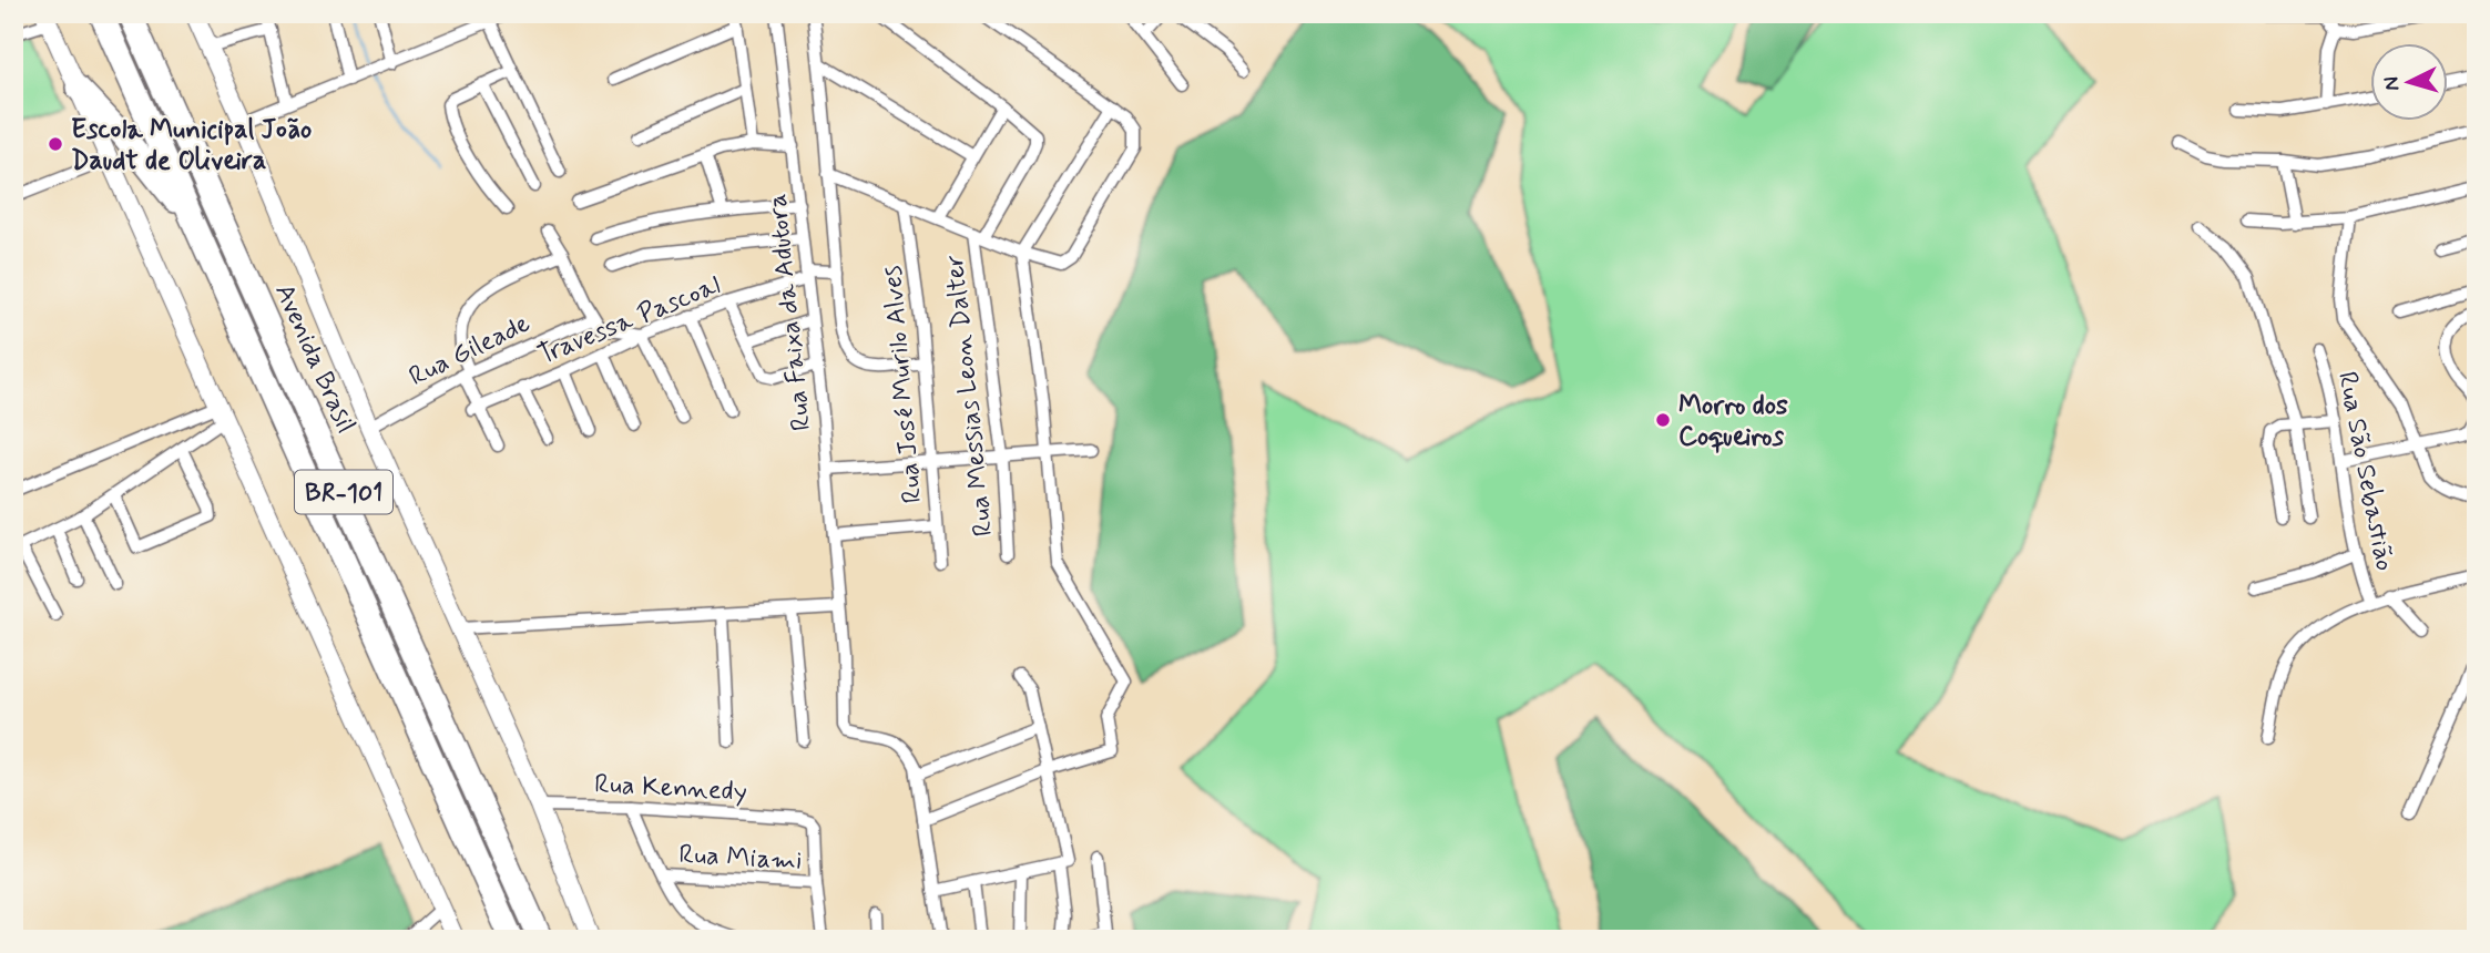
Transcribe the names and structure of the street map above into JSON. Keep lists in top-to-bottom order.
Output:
{
  "streets": {
    "highway": ["Avenida Brasil", "BR-101"],
    "street": [
      "Rua Faixa da Adutora",
      "Travessa Pascoal",
      "Rua Gileade",
      "Rua José Murilo Alves",
      "Rua Messias Leon Dalter",
      "Rua São Sebastião",
      "Rua Kennedy",
      "Rua Miami"
    ]
  },
  "crossings": [
    ["Rua Faixa da Adutora", "Travessa Pascoal"],
    ["Rua Faixa da Adutora", "Rua José Murilo Alves"],
    ["Rua Gileade", "Avenida Brasil"],
    ["Avenida Brasil", "Rua Kennedy"],
    ["Rua Kennedy", "Rua Miami"]
  ],
  "places": ["Escola Municipal João Daudt de Oliveira", "Morro dos Coqueiros"],
  "north": "left"
}
